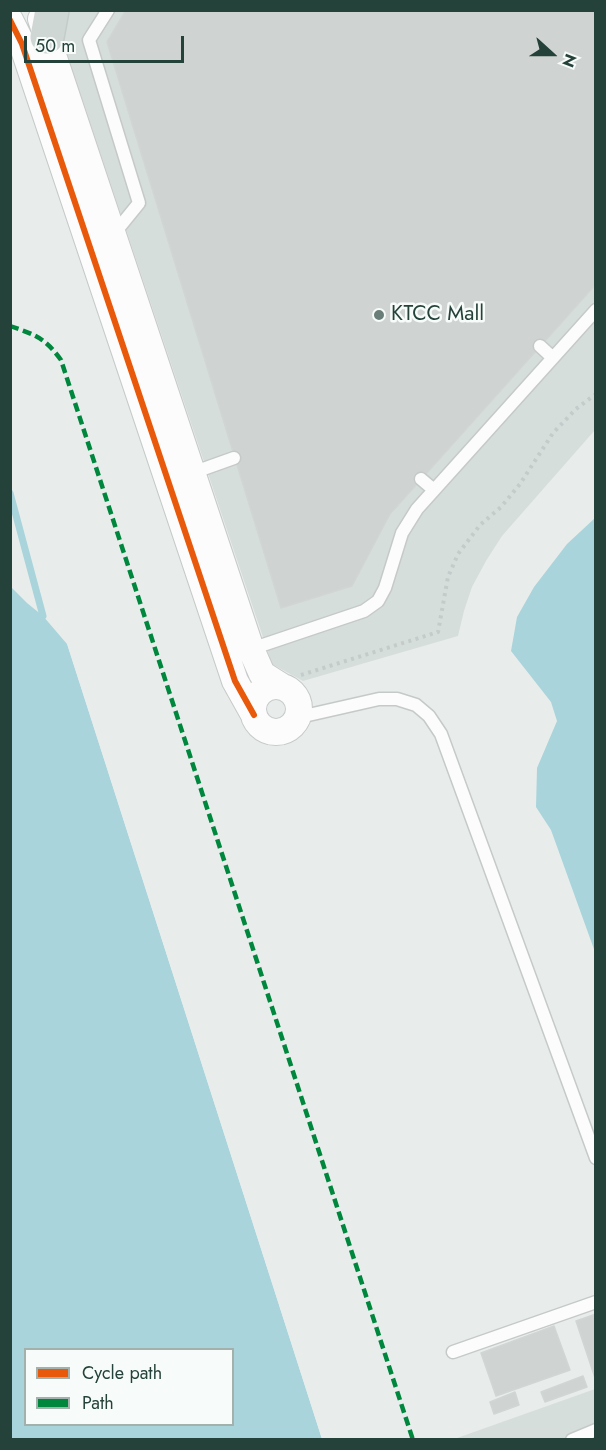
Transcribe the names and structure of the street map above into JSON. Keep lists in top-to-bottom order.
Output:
{
  "places": ["KTCC Mall"],
  "legend": ["Cycle path", "Path"],
  "scale_bar": "50 m",
  "north": "right"
}
